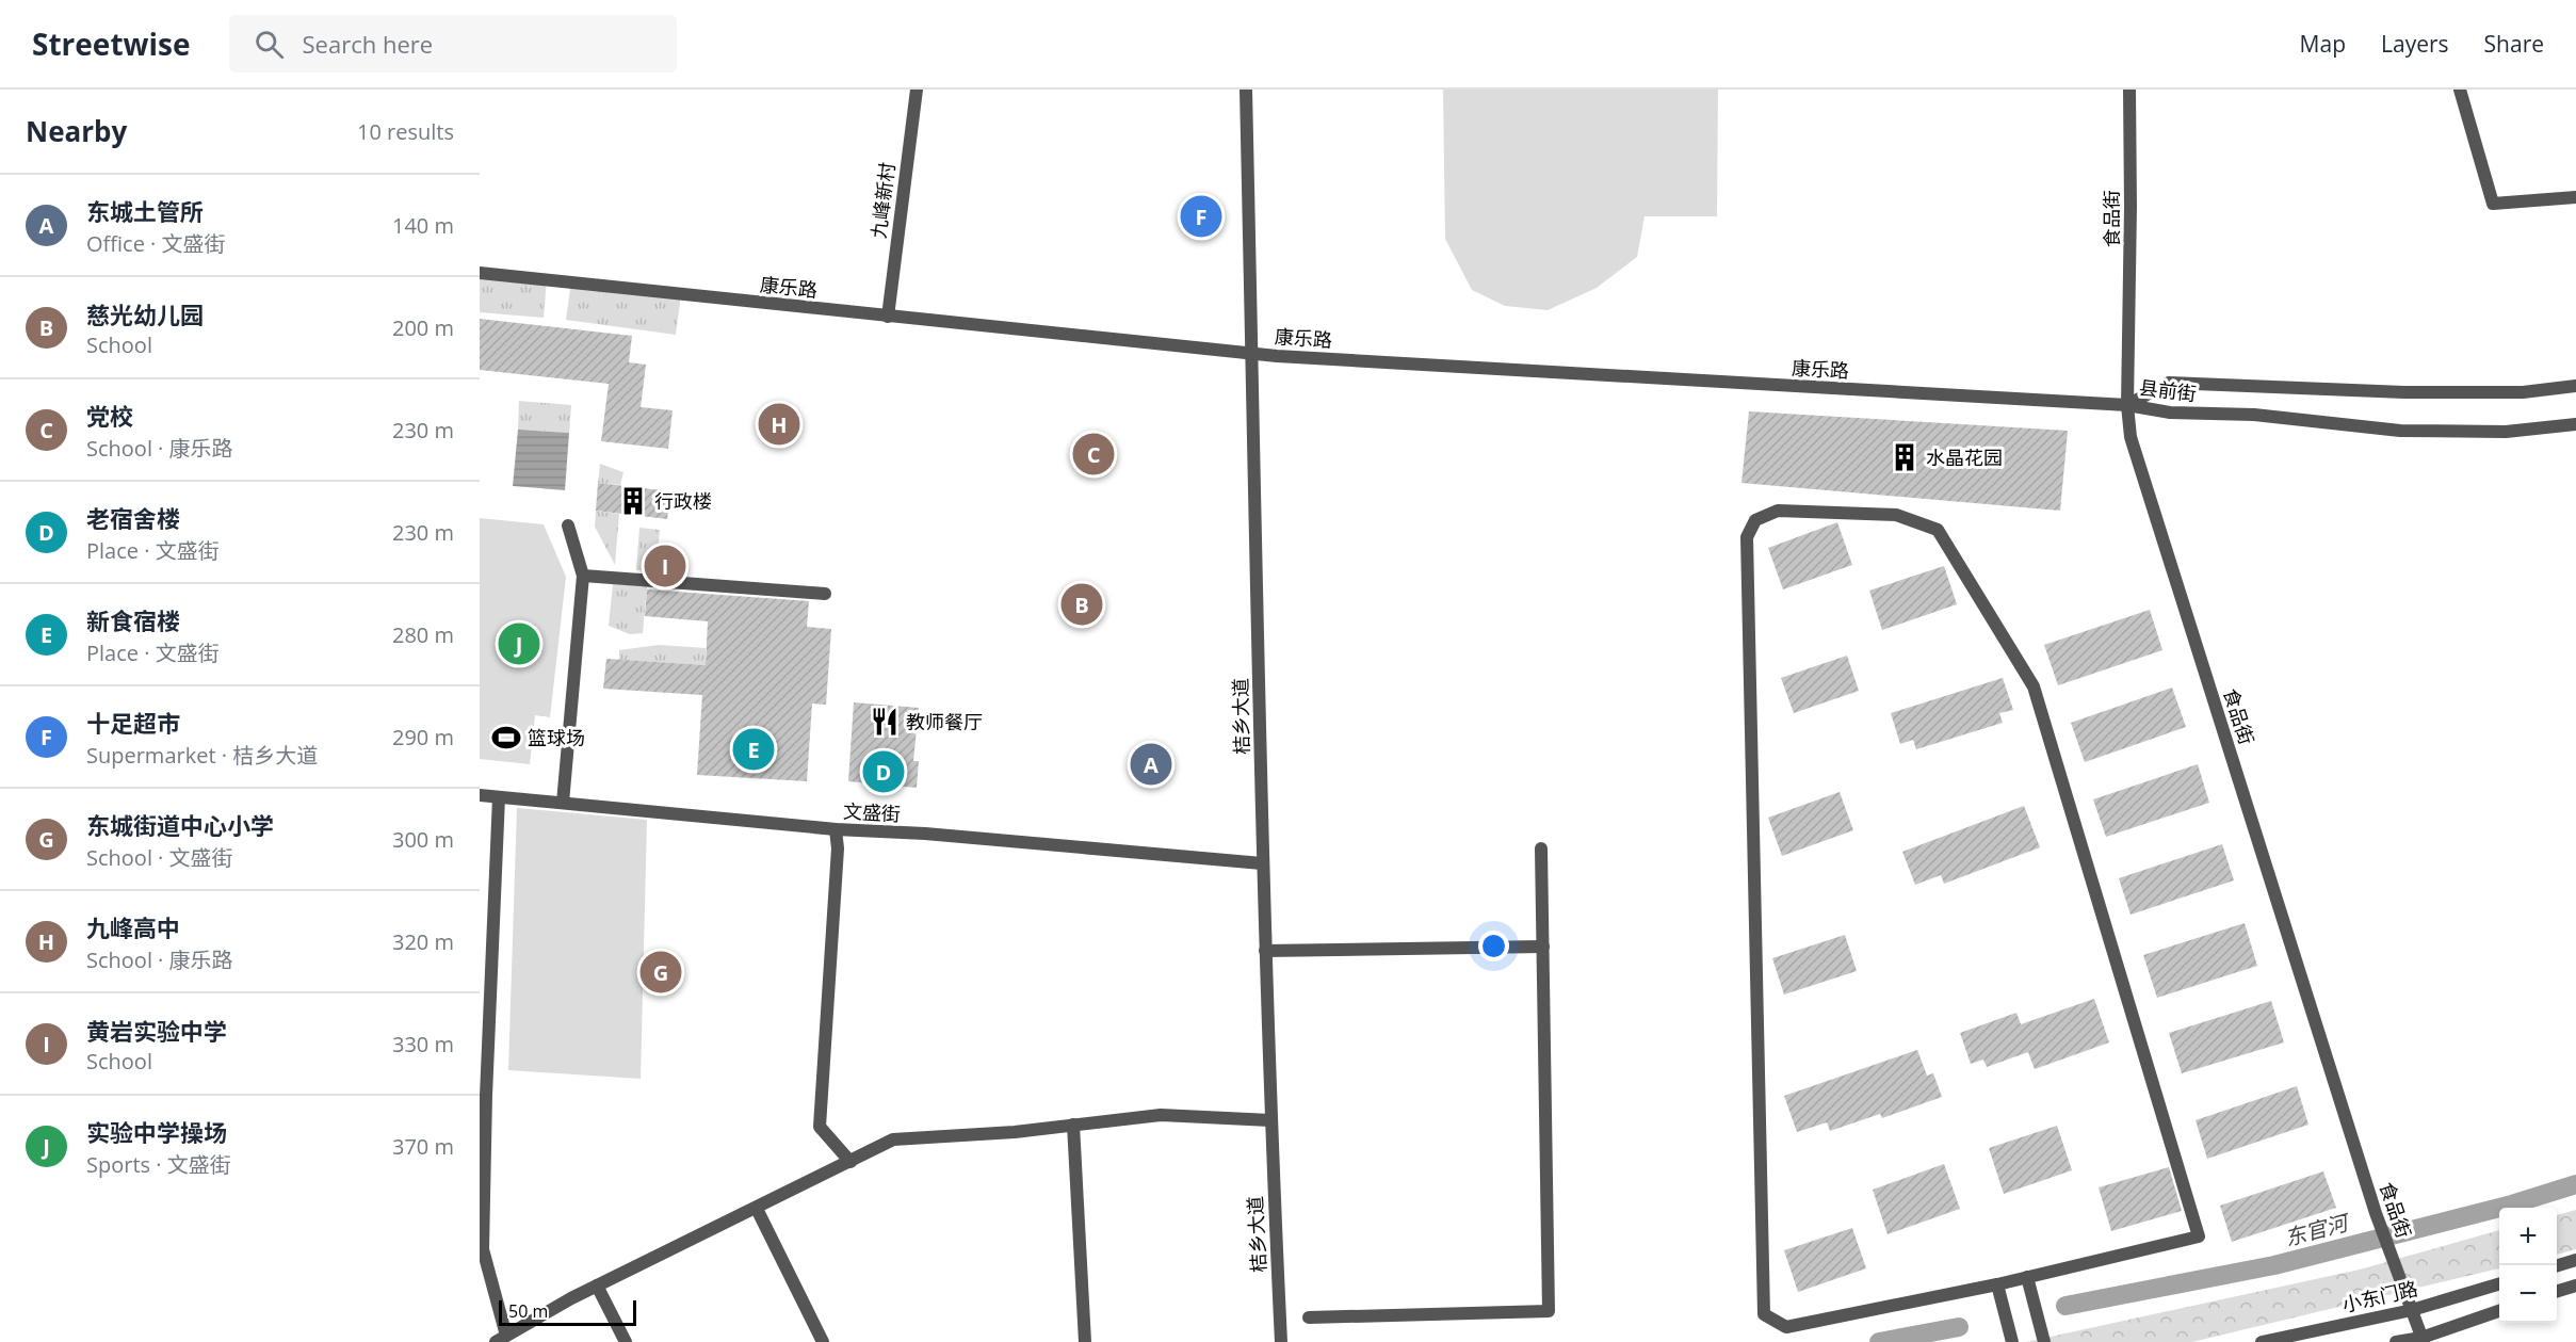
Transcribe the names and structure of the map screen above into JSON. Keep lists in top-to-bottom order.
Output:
{
  "streets": {
    "street": [
      "九峰新村",
      "食品街",
      "康乐路",
      "县前街",
      "桔乡大道",
      "文盛街",
      "小东门路"
    ]
  },
  "crossings": [
    ["九峰新村", "康乐路"],
    ["食品街", "康乐路"],
    ["食品街", "县前街"],
    ["食品街", "小东门路"],
    ["康乐路", "县前街"],
    ["康乐路", "桔乡大道"],
    ["桔乡大道", "文盛街"]
  ],
  "water": ["东官河"],
  "places": {
    "building": ["水晶花园", "行政楼"],
    "restaurant": ["教师餐厅"],
    "sports": ["篮球场"]
  },
  "scale_bar": "50 m",
  "page": {
    "header": "Streetwise",
    "search": "Search here",
    "nav": ["Map", "Layers", "Share"],
    "heading": ["Nearby", "10 results"],
    "list": [
      {
        "mark": "A",
        "name": "东城土管所",
        "note": "Office · 文盛街",
        "value": "140 m"
      },
      {
        "mark": "B",
        "name": "慈光幼儿园",
        "note": "School",
        "value": "200 m"
      },
      {
        "mark": "C",
        "name": "党校",
        "note": "School · 康乐路",
        "value": "230 m"
      },
      {
        "mark": "D",
        "name": "老宿舍楼",
        "note": "Place · 文盛街",
        "value": "230 m"
      },
      {
        "mark": "E",
        "name": "新食宿楼",
        "note": "Place · 文盛街",
        "value": "280 m"
      },
      {
        "mark": "F",
        "name": "十足超市",
        "note": "Supermarket · 桔乡大道",
        "value": "290 m"
      },
      {
        "mark": "G",
        "name": "东城街道中心小学",
        "note": "School · 文盛街",
        "value": "300 m"
      },
      {
        "mark": "H",
        "name": "九峰高中",
        "note": "School · 康乐路",
        "value": "320 m"
      },
      {
        "mark": "I",
        "name": "黄岩实验中学",
        "note": "School",
        "value": "330 m"
      },
      {
        "mark": "J",
        "name": "实验中学操场",
        "note": "Sports · 文盛街",
        "value": "370 m"
      }
    ],
    "pins": [
      "F",
      "H",
      "C",
      "I",
      "B",
      "J",
      "E",
      "A",
      "D",
      "G"
    ],
    "map_buttons": ["+", "−"],
    "scale": "50 m"
  }
}
